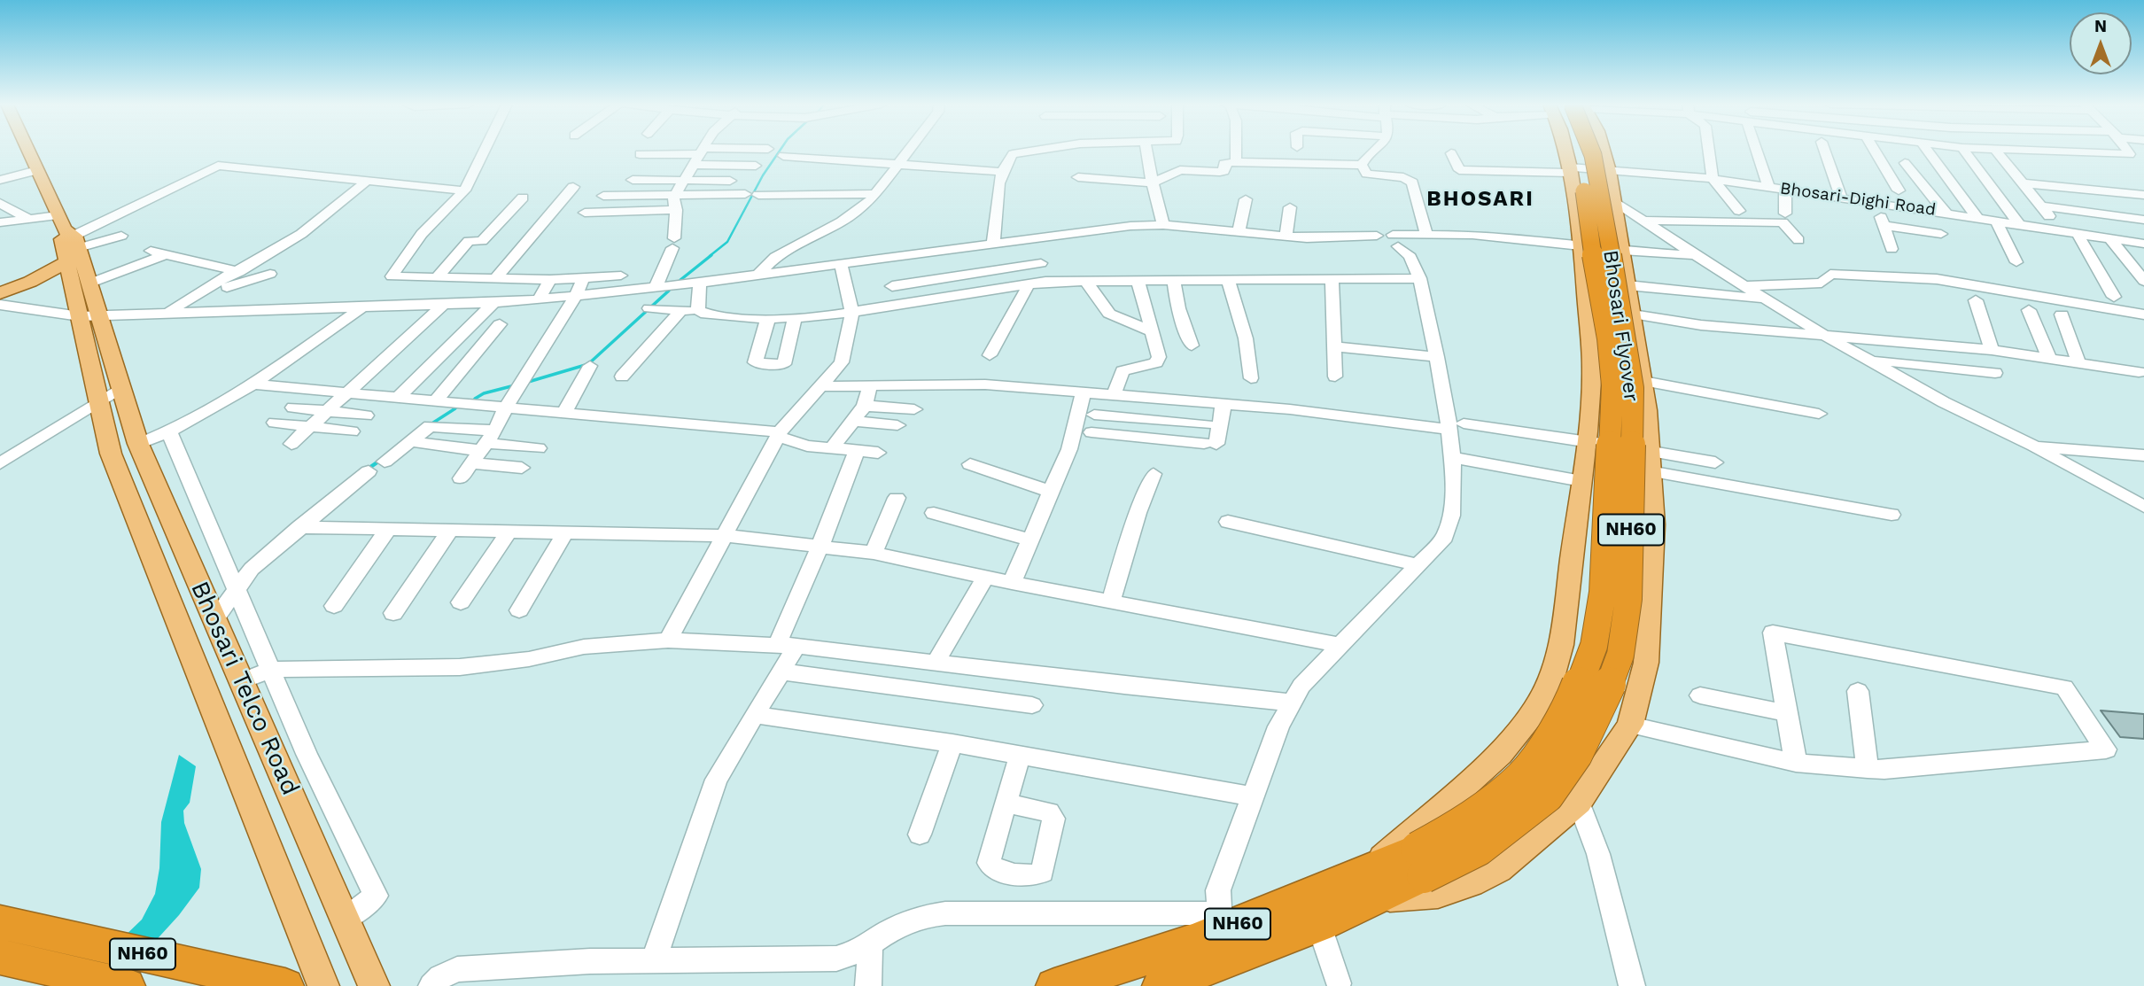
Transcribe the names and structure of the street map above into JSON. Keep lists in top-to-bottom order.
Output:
{
  "streets": {
    "highway": ["Bhosari Flyover", "NH60"],
    "main road": ["Bhosari Telco Road"],
    "street": ["Bhosari-Dighi Road"]
  },
  "crossings": [
    ["Bhosari Flyover", "NH60"]
  ],
  "districts": ["BHOSARI"],
  "north": "top"
}
